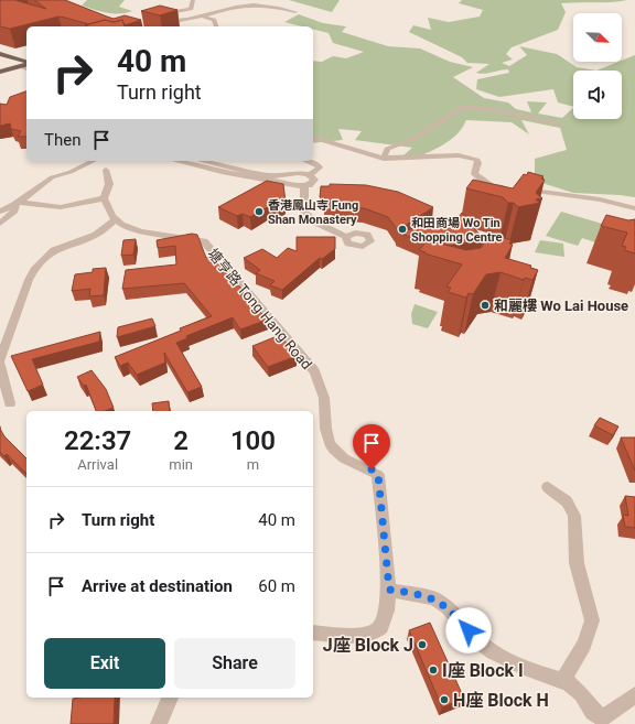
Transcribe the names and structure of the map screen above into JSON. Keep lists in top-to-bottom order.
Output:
{
  "streets": {
    "street": ["塘亨路 Tong Hang Road"]
  },
  "places": [
    "香港鳳山寺 Fung Shan Monastery",
    "和田商場 Wo Tin Shopping Centre",
    "和麗樓 Wo Lai House",
    "J座 Block J",
    "I座 Block I",
    "H座 Block H"
  ],
  "north": "bottom right",
  "page": {
    "turn": ["40 m", "Turn right"],
    "then": "Then",
    "eta": [
      "22:37",
      "Arrival",
      "2",
      "min",
      "100",
      "m"
    ],
    "list": [
      {
        "name": "Turn right",
        "value": "40 m"
      },
      {
        "name": "Arrive at destination",
        "value": "60 m"
      }
    ],
    "buttons": ["Exit", "Share"]
  }
}
